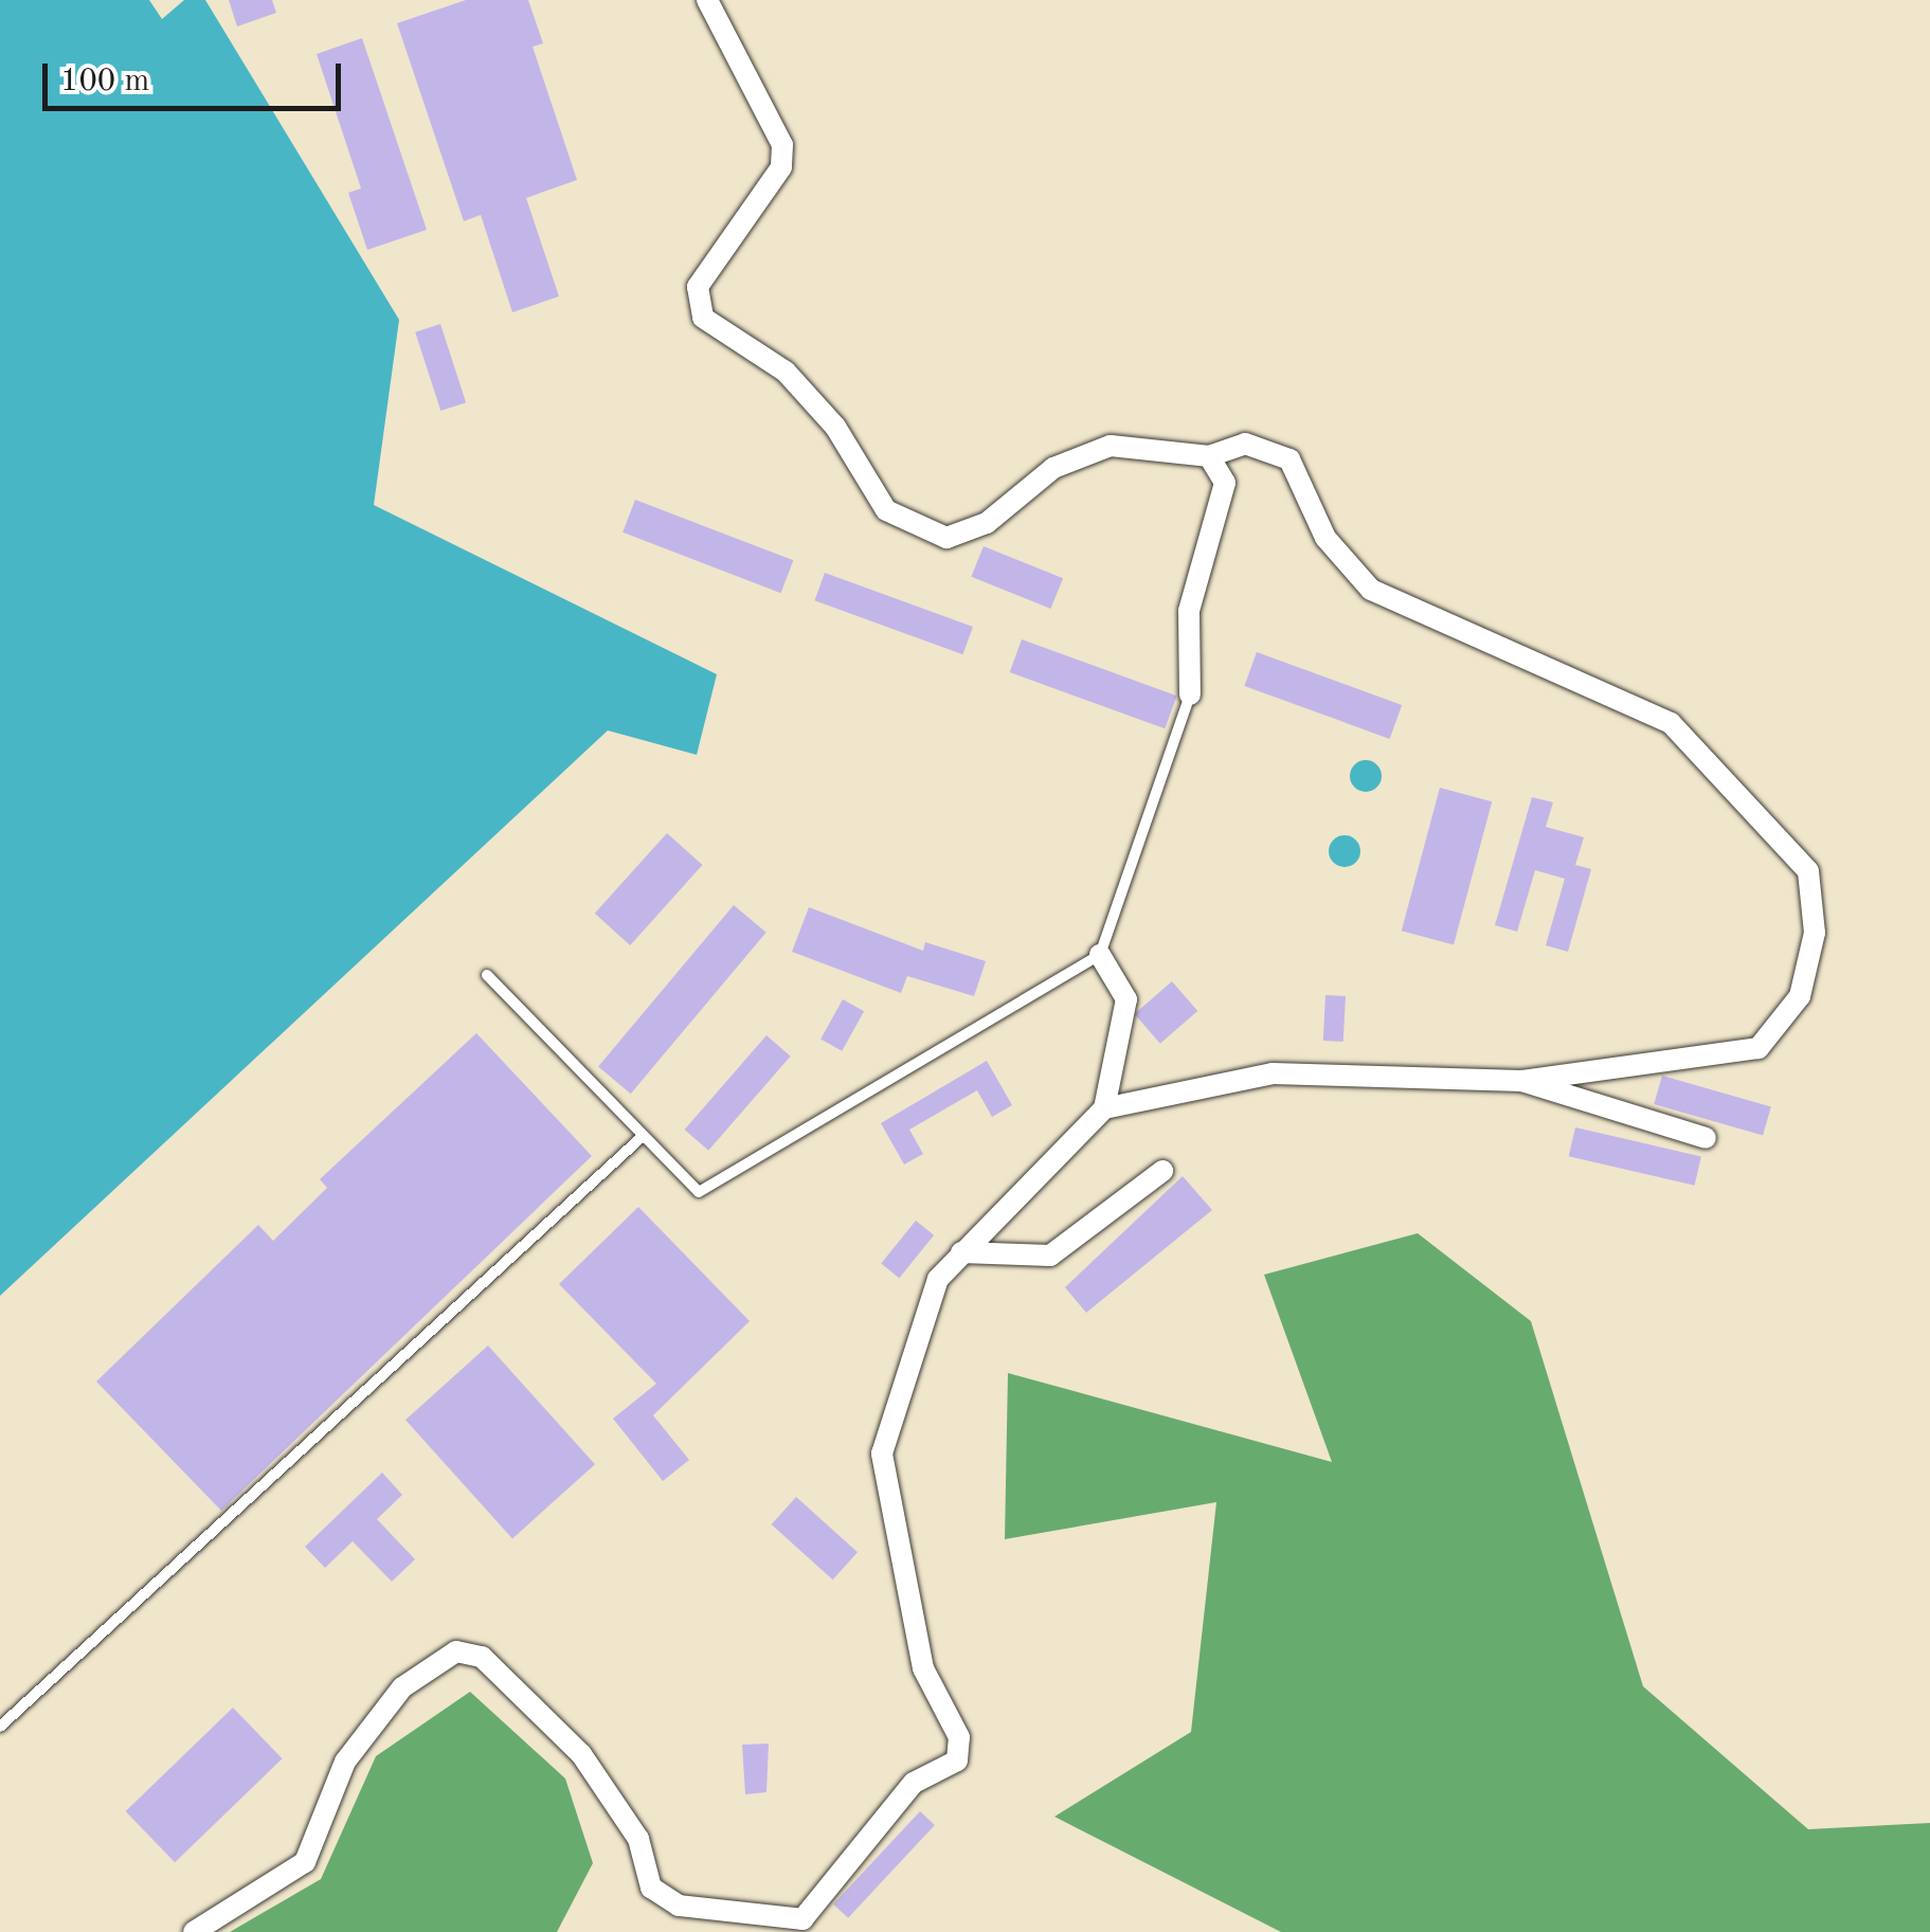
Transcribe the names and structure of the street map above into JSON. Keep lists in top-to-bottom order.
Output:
{
  "scale_bar": "100 m"
}
